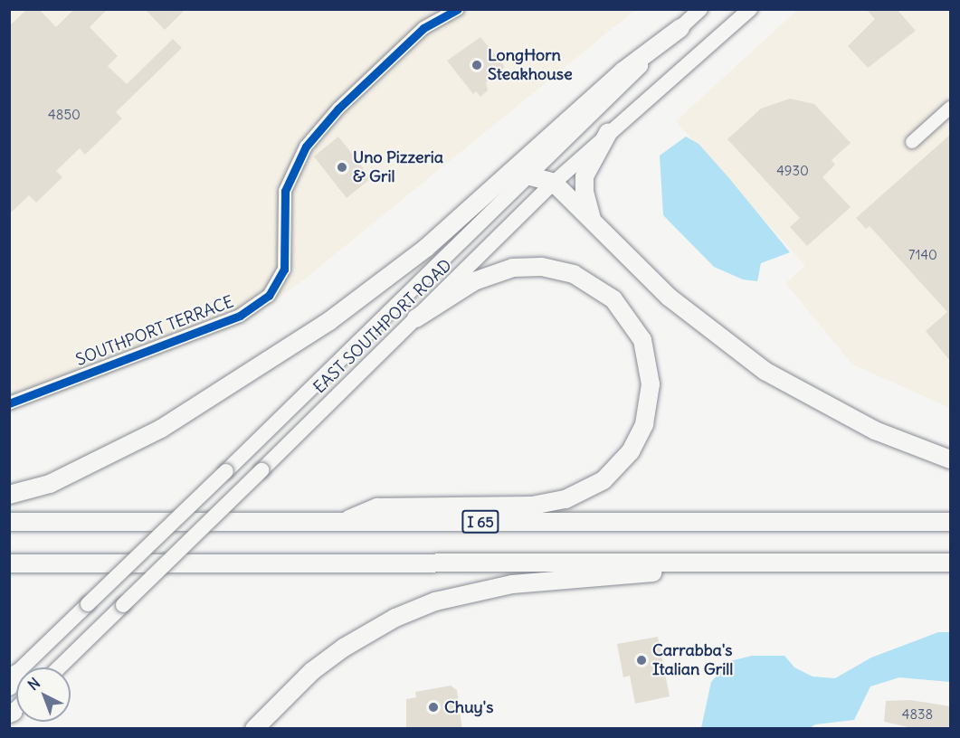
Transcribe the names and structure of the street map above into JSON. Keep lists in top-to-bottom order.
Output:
{
  "streets": {
    "highway": ["I 65"],
    "main road": ["EAST SOUTHPORT ROAD"],
    "street": ["SOUTHPORT TERRACE"]
  },
  "places": [
    "LongHorn Steakhouse",
    "Uno Pizzeria & Gril",
    "Carrabba's Italian Grill",
    "Chuy's"
  ],
  "house_numbers": [
    "4850",
    "4930",
    "7140",
    "4838"
  ],
  "north": "top left"
}
